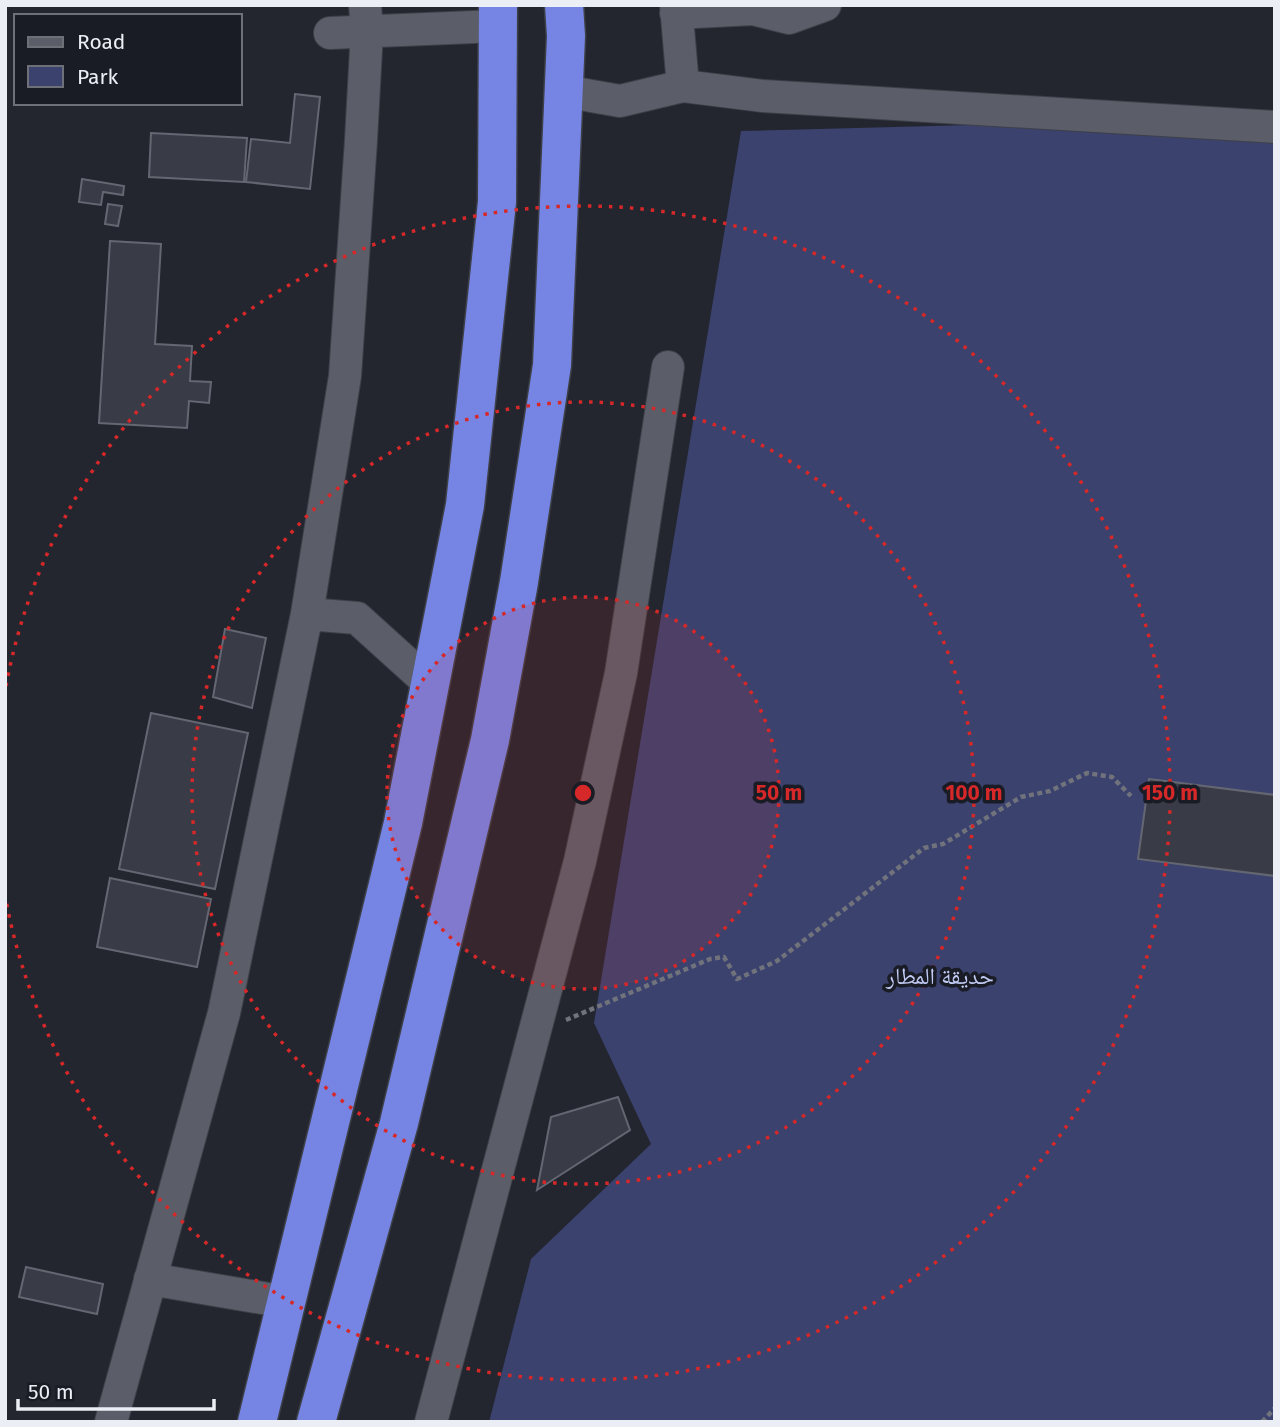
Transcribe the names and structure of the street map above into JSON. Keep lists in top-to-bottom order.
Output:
{
  "parks": ["حديقة المطار"],
  "legend": ["Road", "Park"],
  "scale_bar": "50 m",
  "rings": ["50 m", "100 m", "150 m"]
}
